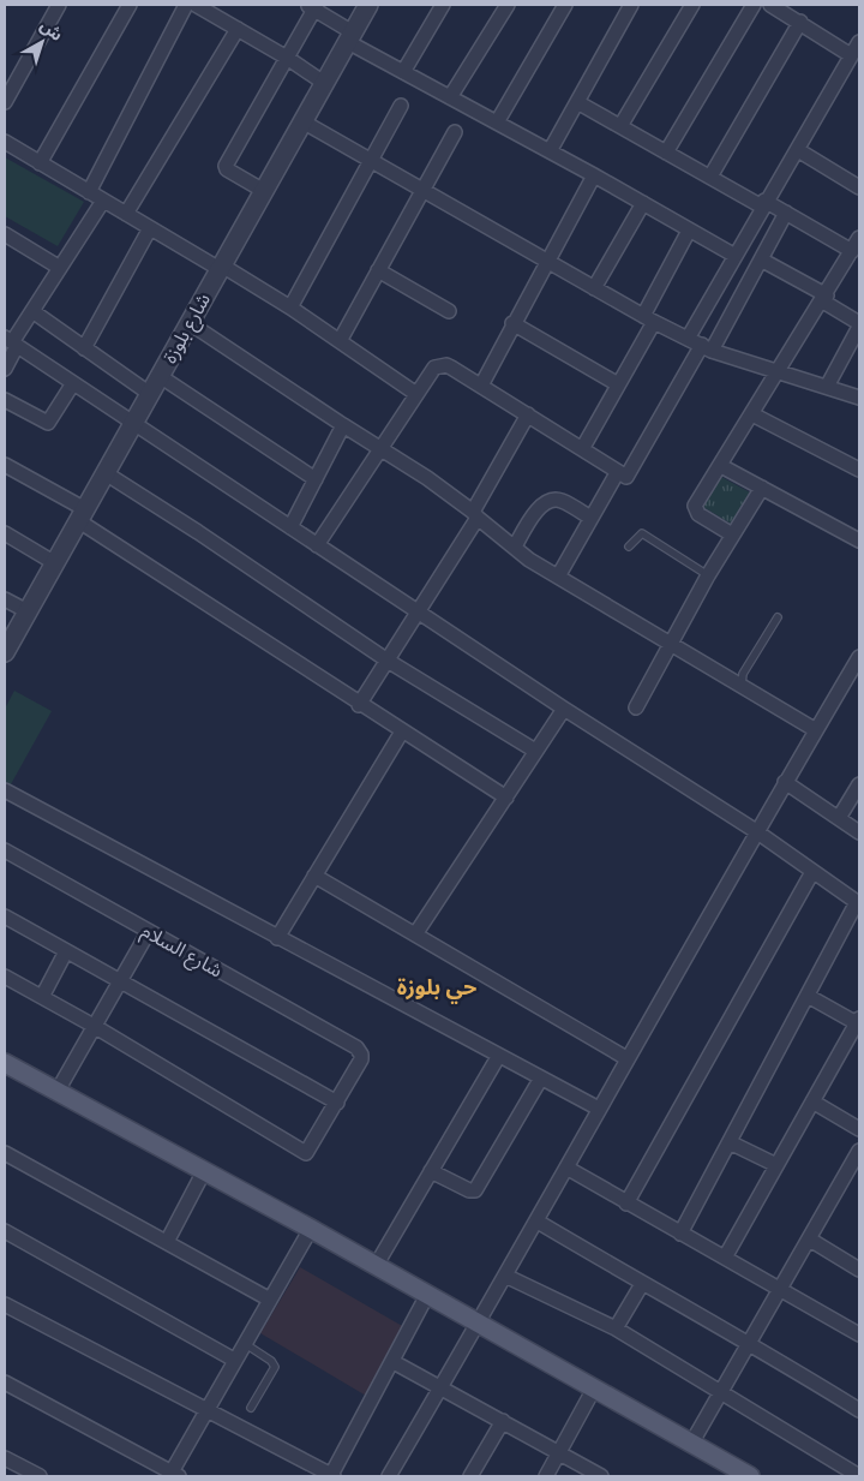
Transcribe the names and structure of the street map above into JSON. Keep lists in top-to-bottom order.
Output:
{
  "streets": {
    "street": ["شارع بلوزة", "شارع السلام"]
  },
  "districts": ["حي بلوزة"],
  "north": "top right"
}
